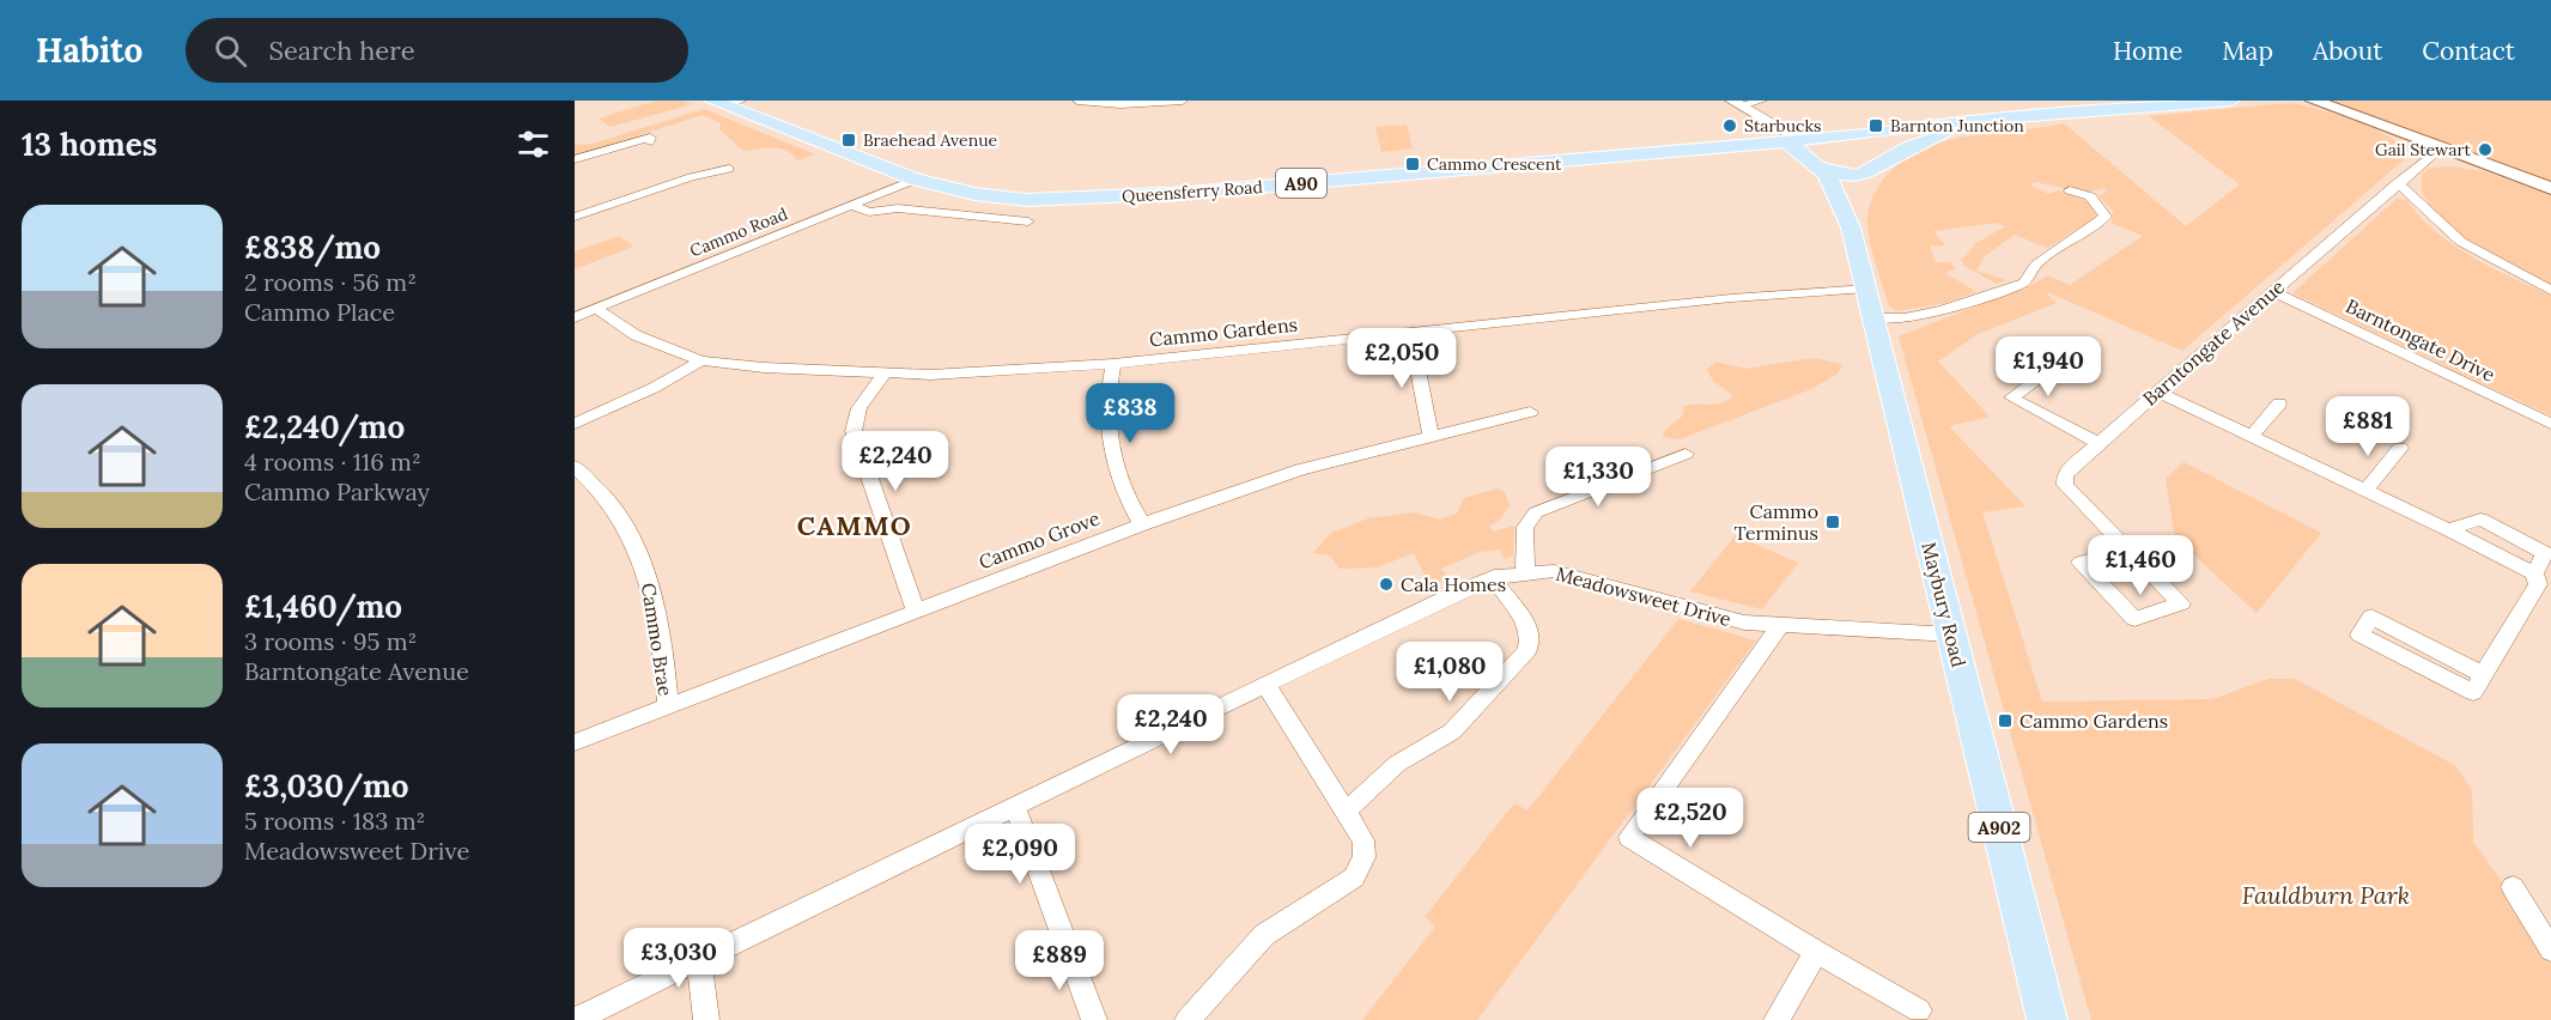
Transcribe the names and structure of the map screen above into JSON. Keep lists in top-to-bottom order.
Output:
{
  "streets": {
    "main road": [
      "A90",
      "Queensferry Road",
      "Maybury Road",
      "A902"
    ],
    "street": [
      "Cammo Road",
      "Cammo Gardens",
      "Barntongate Drive",
      "Barntongate Avenue",
      "Cammo Grove",
      "Meadowsweet Drive",
      "Cammo Brae"
    ]
  },
  "crossings": [
    ["Queensferry Road", "Cammo Road"],
    ["Cammo Road", "Cammo Gardens"],
    ["Cammo Gardens", "Maybury Road"],
    ["Barntongate Drive", "Barntongate Avenue"],
    ["Cammo Grove", "Cammo Brae"],
    ["Meadowsweet Drive", "Maybury Road"],
    ["Maybury Road", "A902"]
  ],
  "districts": ["CAMMO"],
  "parks": ["Fauldburn Park"],
  "places": {
    "other": ["Starbucks", "Gail Stewart", "Cala Homes"],
    "transit": [
      "Barnton Junction",
      "Braehead Avenue",
      "Cammo Crescent",
      "Cammo Terminus",
      "Cammo Gardens"
    ]
  },
  "page": {
    "header": "Habito",
    "search": "Search here",
    "nav": [
      "Home",
      "Map",
      "About",
      "Contact"
    ],
    "heading": "13 homes",
    "list": [
      {
        "name": "£838/mo",
        "note": "2 rooms · 56 m² · Cammo Place"
      },
      {
        "name": "£2,240/mo",
        "note": "4 rooms · 116 m² · Cammo Parkway"
      },
      {
        "name": "£1,460/mo",
        "note": "3 rooms · 95 m² · Barntongate Avenue"
      },
      {
        "name": "£3,030/mo",
        "note": "5 rooms · 183 m² · Meadowsweet Drive"
      }
    ],
    "price": [
      "£2,050",
      "£1,940",
      "£838",
      "£881",
      "£2,240",
      "£1,330",
      "£1,460",
      "£1,080",
      "£2,240",
      "£2,520",
      "£2,090",
      "£3,030",
      "£889"
    ]
  }
}
